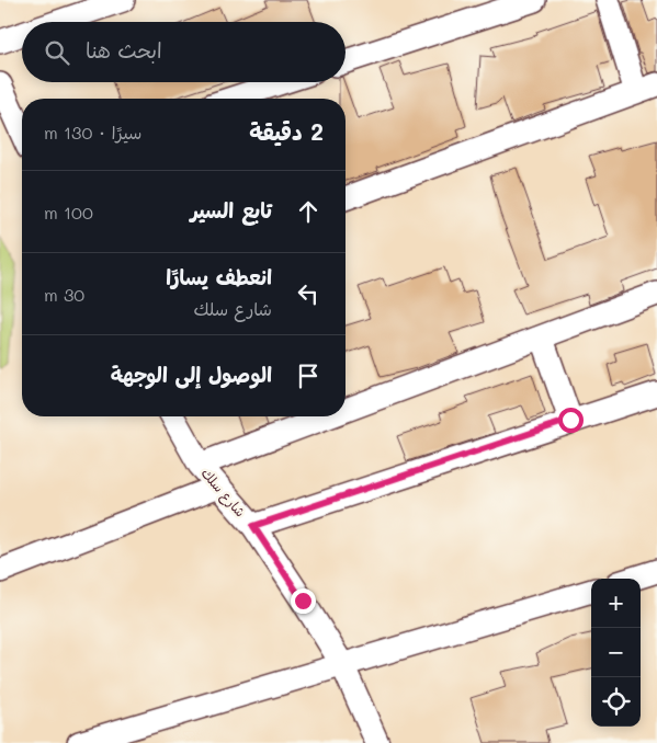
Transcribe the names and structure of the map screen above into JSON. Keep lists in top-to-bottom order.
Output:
{
  "streets": {
    "street": ["شارع سلك"]
  },
  "page": {
    "search": "ابحث هنا",
    "heading": ["2 دقيقة", "سيرًا · 130 m"],
    "list": [
      ["تابع السير", "100 m"],
      ["انعطف يسارًا", "شارع سلك", "30 m"],
      "الوصول إلى الوجهة"
    ],
    "map_buttons": ["+", "−"]
  }
}
